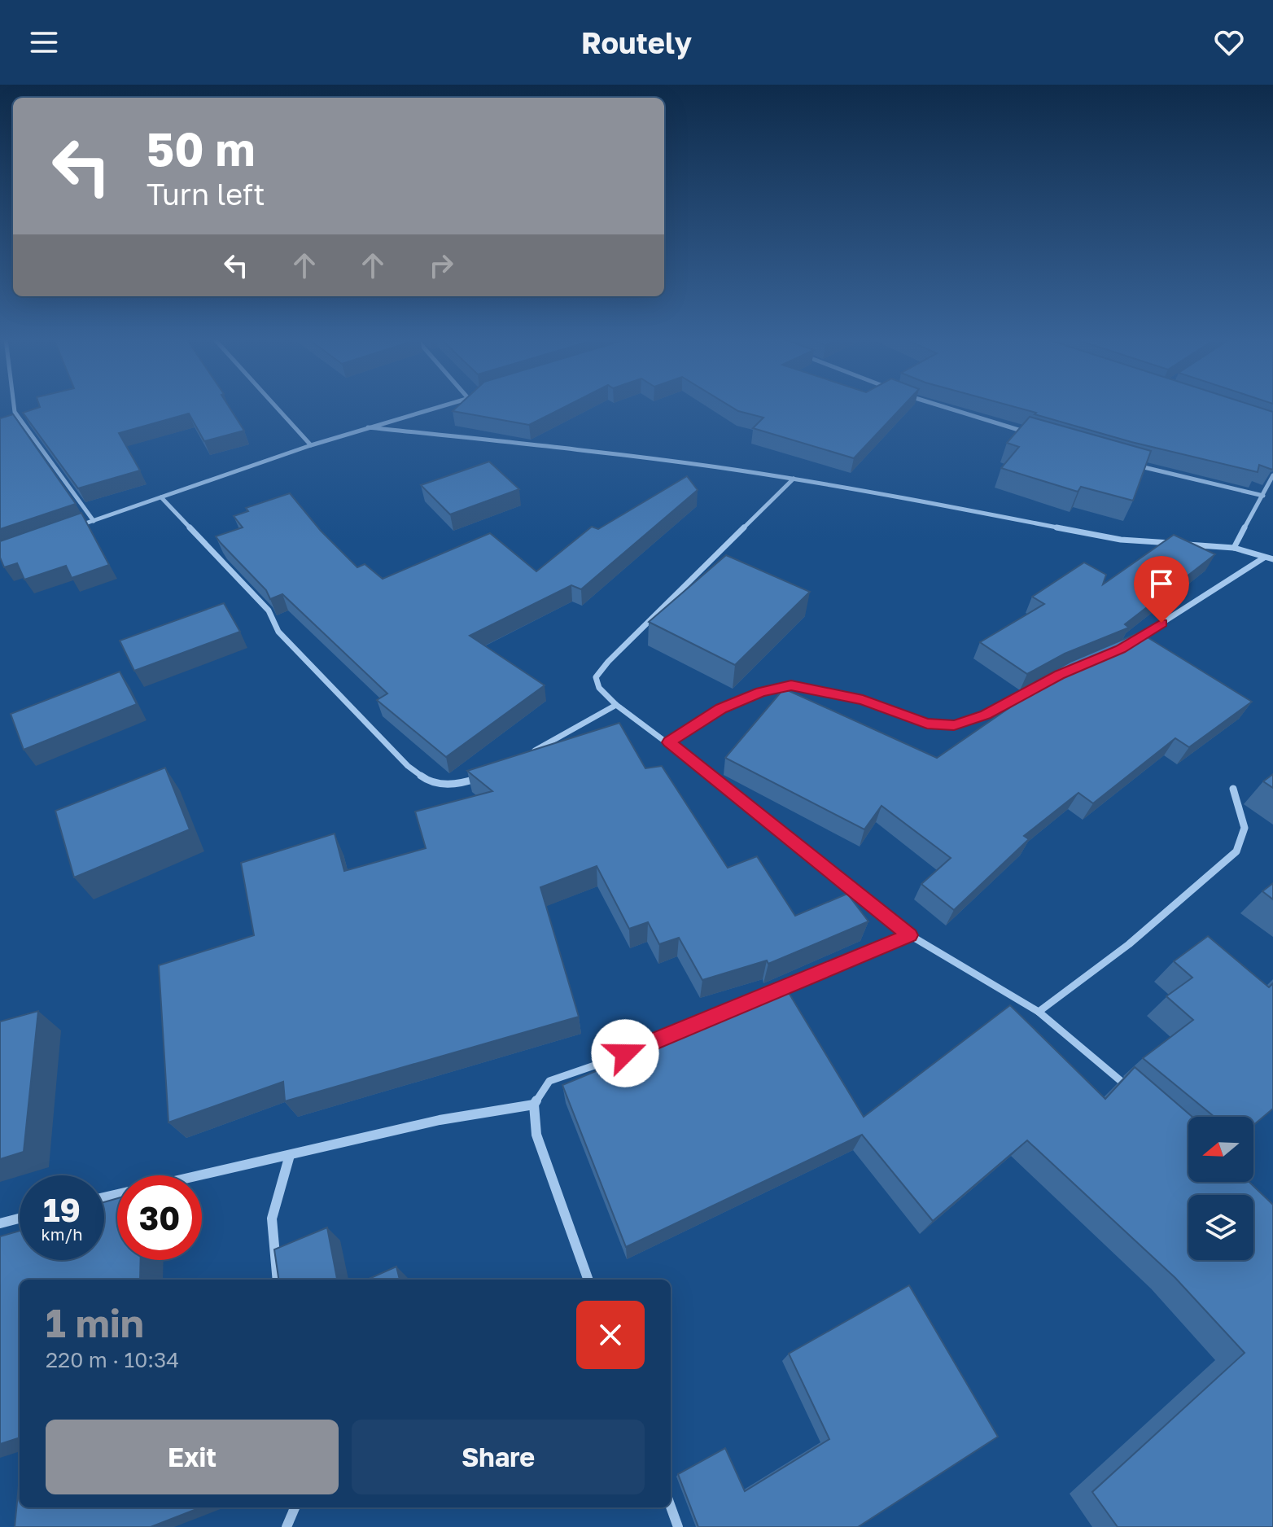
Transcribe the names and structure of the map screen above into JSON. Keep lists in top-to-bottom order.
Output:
{
  "north": "left",
  "page": {
    "header": "Routely",
    "turn": ["50 m", "Turn left"],
    "speed": "19 km/h",
    "limit": "30",
    "heading": ["1 min", "220 m · 10:34"],
    "buttons": ["Exit", "Share"]
  }
}
